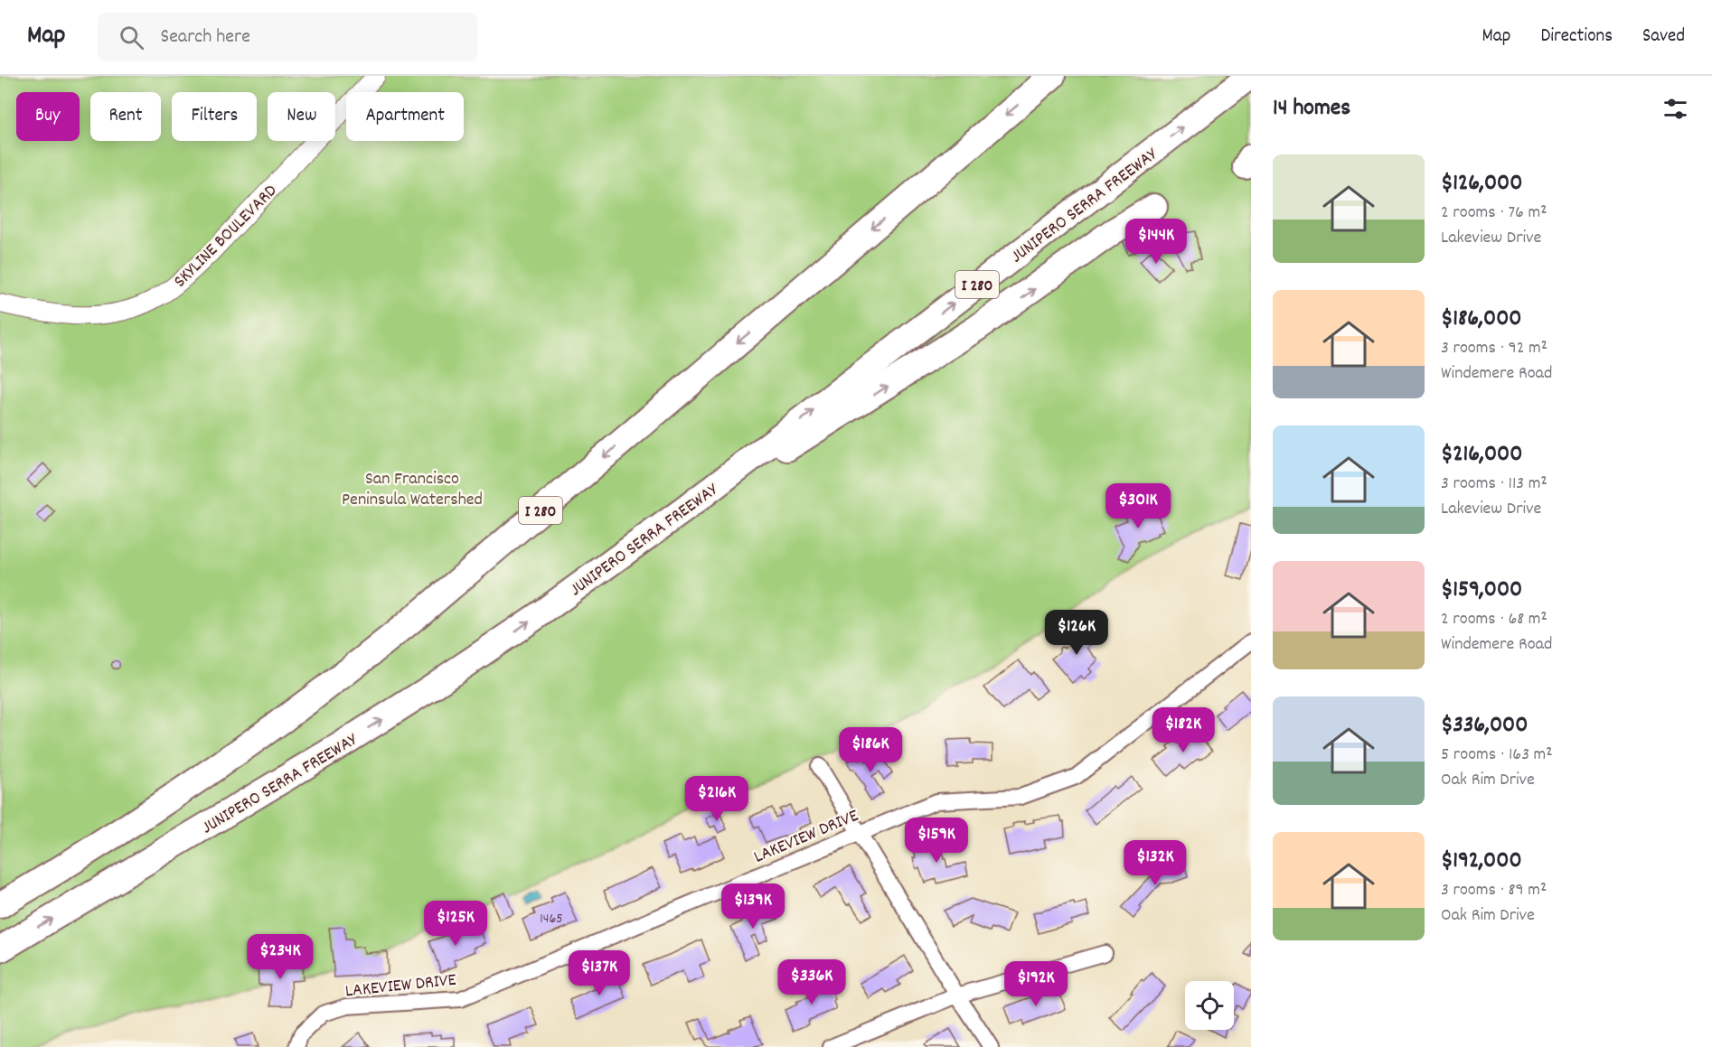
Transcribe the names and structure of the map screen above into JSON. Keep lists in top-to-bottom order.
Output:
{
  "streets": {
    "highway": ["JUNIPERO SERRA FREEWAY", "I 280"],
    "street": ["SKYLINE BOULEVARD", "LAKEVIEW DRIVE"]
  },
  "parks": ["San Francisco Peninsula Watershed"],
  "house_numbers": ["1465"],
  "page": {
    "header": "Map",
    "search": "Search here",
    "nav": ["Map", "Directions", "Saved"],
    "heading": "14 homes",
    "chip": [
      "Buy",
      "Rent",
      "Filters",
      "New",
      "Apartment"
    ],
    "list": [
      {
        "name": "$126,000",
        "note": "2 rooms · 76 m² · Lakeview Drive"
      },
      {
        "name": "$186,000",
        "note": "3 rooms · 92 m² · Windemere Road"
      },
      {
        "name": "$216,000",
        "note": "3 rooms · 113 m² · Lakeview Drive"
      },
      {
        "name": "$159,000",
        "note": "2 rooms · 68 m² · Windemere Road"
      },
      {
        "name": "$336,000",
        "note": "5 rooms · 163 m² · Oak Rim Drive"
      },
      {
        "name": "$192,000",
        "note": "3 rooms · 89 m² · Oak Rim Drive"
      }
    ],
    "price": [
      "$144K",
      "$301K",
      "$126K",
      "$182K",
      "$186K",
      "$216K",
      "$159K",
      "$132K",
      "$139K",
      "$125K",
      "$234K",
      "$137K",
      "$336K",
      "$192K"
    ]
  }
}
